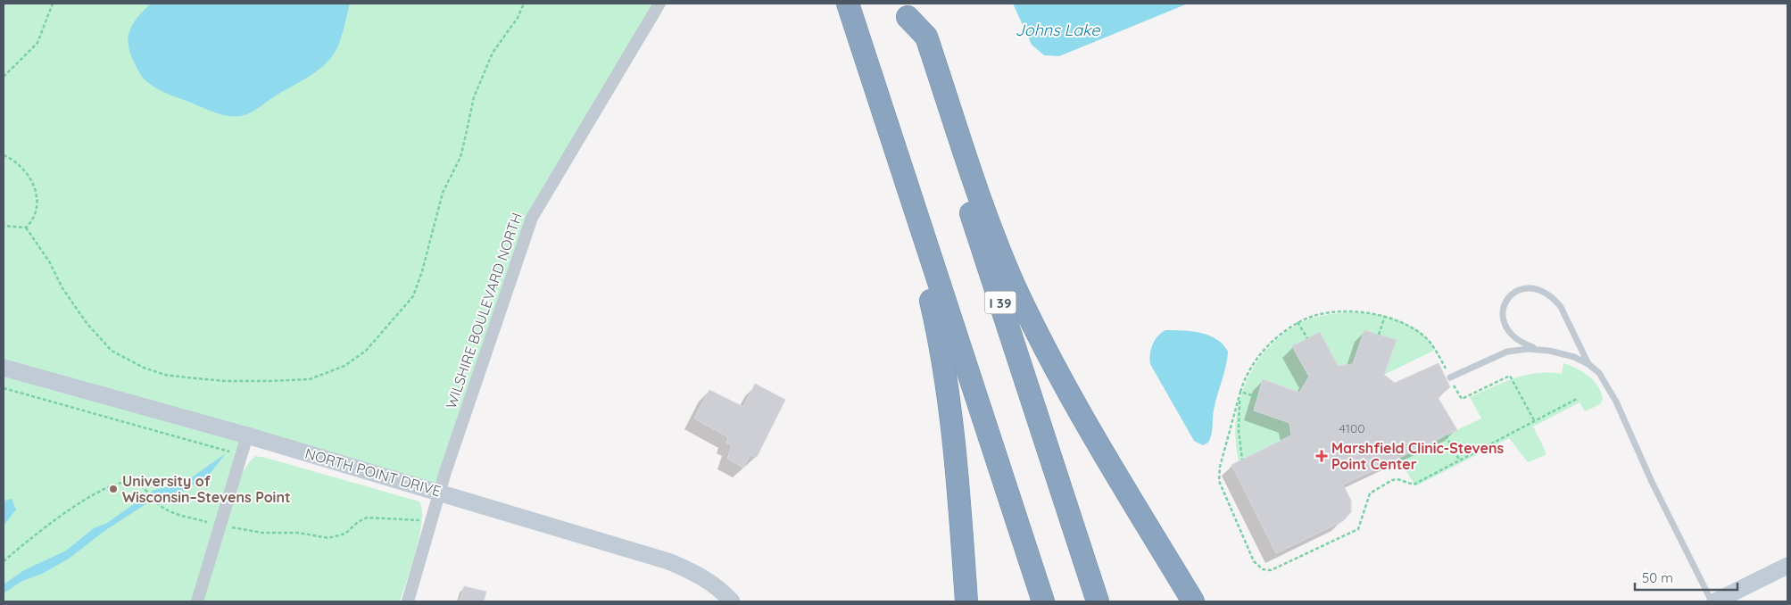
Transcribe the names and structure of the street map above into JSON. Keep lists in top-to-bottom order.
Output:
{
  "streets": {
    "highway": ["I 39"],
    "street": ["WILSHIRE BOULEVARD NORTH", "NORTH POINT DRIVE"]
  },
  "crossings": [
    ["WILSHIRE BOULEVARD NORTH", "NORTH POINT DRIVE"]
  ],
  "water": ["Johns Lake"],
  "places": {
    "health": ["Marshfield Clinic-Stevens Point Center"],
    "other": ["University of Wisconsin–Stevens Point"]
  },
  "house_numbers": ["4100"],
  "scale_bar": "50 m"
}
